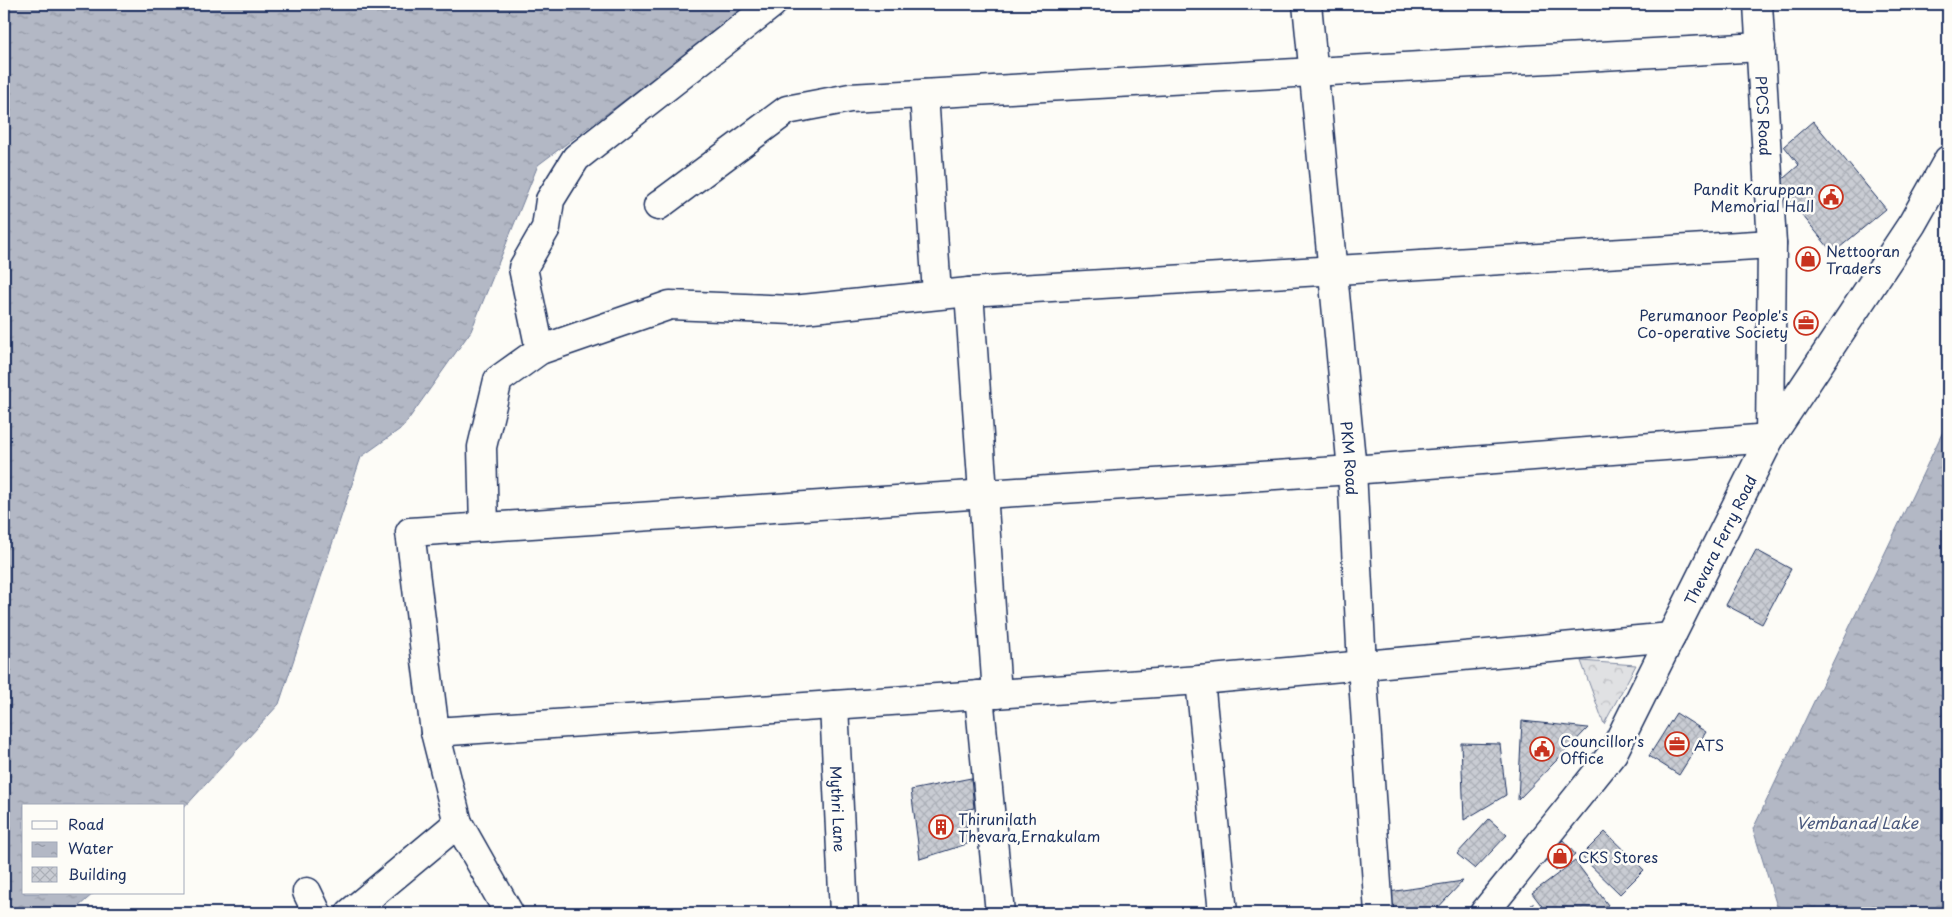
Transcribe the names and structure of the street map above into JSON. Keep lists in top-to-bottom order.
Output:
{
  "streets": {
    "street": [
      "PPCS Road",
      "PKM Road",
      "Thevara Ferry Road",
      "Mythri Lane"
    ]
  },
  "crossings": [
    ["PPCS Road", "Thevara Ferry Road"]
  ],
  "water": ["Vembanad Lake"],
  "places": {
    "public building": ["Pandit Karuppan Memorial Hall", "Councillor's Office"],
    "shop": ["Nettooran Traders", "CKS Stores"],
    "office": ["Perumanoor People's Co-operative Society", "ATS"],
    "building": ["Thirunilath Thevara,Ernakulam"]
  },
  "legend": ["Road", "Water", "Building"]
}
